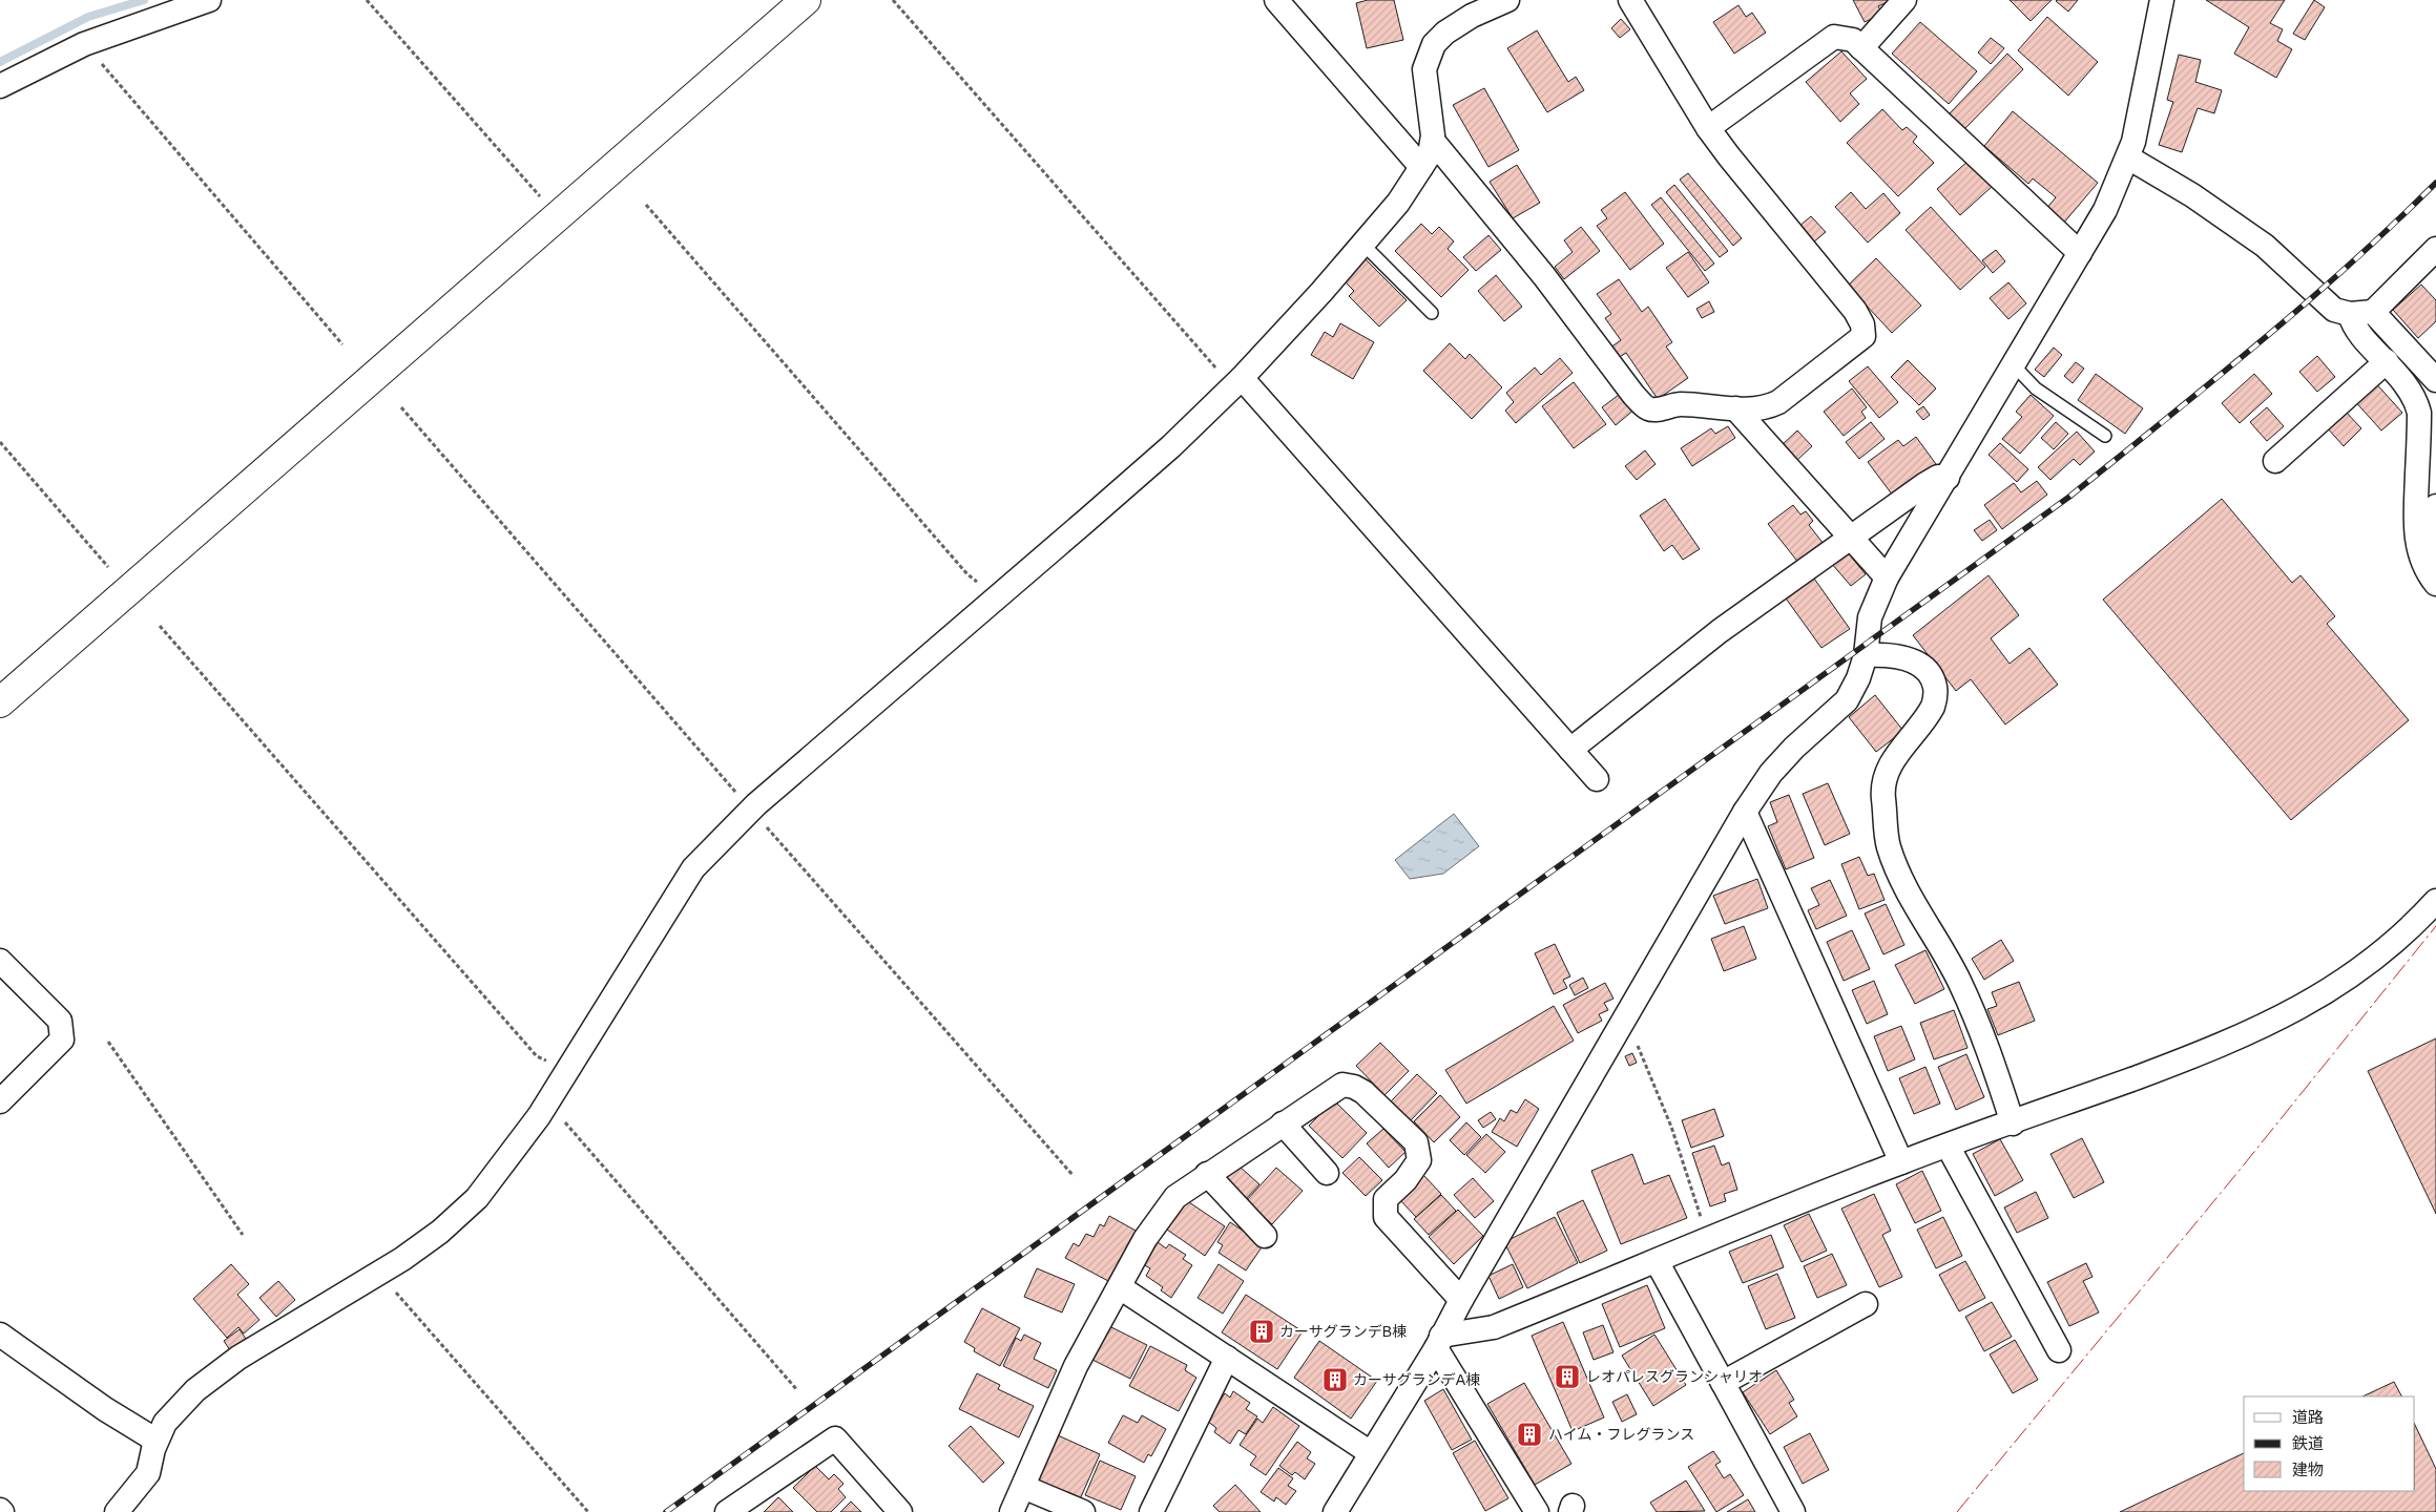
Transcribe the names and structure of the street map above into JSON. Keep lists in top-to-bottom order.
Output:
{
  "places": {
    "building": [
      "カーサグランデB棟",
      "レオパレスグランシャリオ",
      "カーサグランデA棟",
      "ハイム・フレグランス"
    ]
  },
  "legend": ["道路", "鉄道", "建物"]
}
